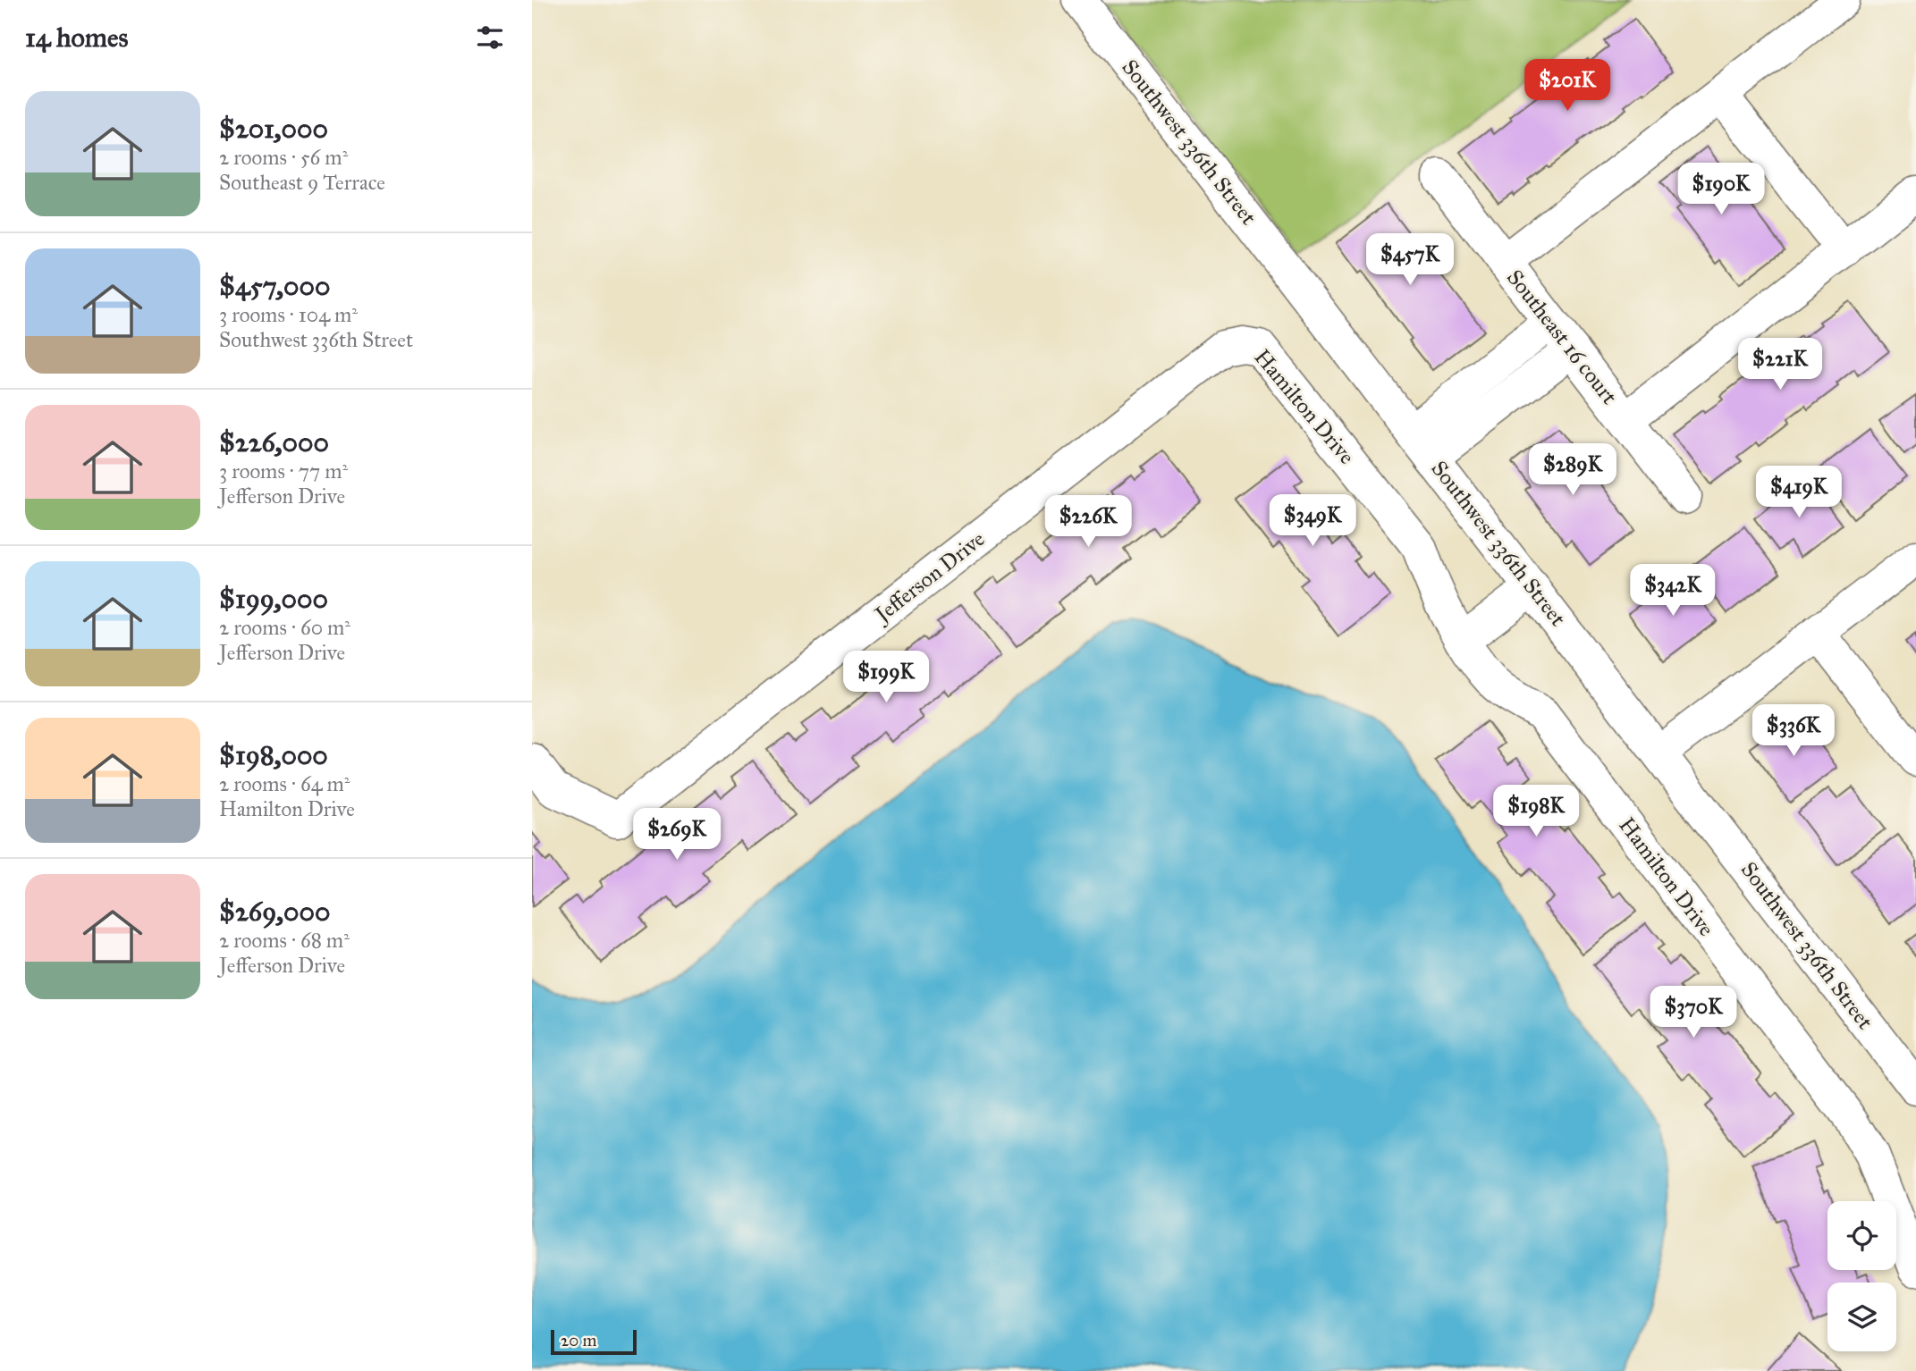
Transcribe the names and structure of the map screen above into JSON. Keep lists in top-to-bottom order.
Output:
{
  "streets": {
    "street": [
      "Southwest 336th Street",
      "Southeast 16 court",
      "Hamilton Drive",
      "Jefferson Drive"
    ]
  },
  "crossings": [
    ["Hamilton Drive", "Jefferson Drive"]
  ],
  "scale_bar": "20 m",
  "page": {
    "heading": "14 homes",
    "price": [
      "$201K",
      "$190K",
      "$457K",
      "$221K",
      "$289K",
      "$419K",
      "$349K",
      "$226K",
      "$342K",
      "$199K",
      "$336K",
      "$198K",
      "$269K",
      "$370K"
    ],
    "list": [
      {
        "name": "$201,000",
        "note": "2 rooms · 56 m² · Southeast 9 Terrace"
      },
      {
        "name": "$457,000",
        "note": "3 rooms · 104 m² · Southwest 336th Street"
      },
      {
        "name": "$226,000",
        "note": "3 rooms · 77 m² · Jefferson Drive"
      },
      {
        "name": "$199,000",
        "note": "2 rooms · 60 m² · Jefferson Drive"
      },
      {
        "name": "$198,000",
        "note": "2 rooms · 64 m² · Hamilton Drive"
      },
      {
        "name": "$269,000",
        "note": "2 rooms · 68 m² · Jefferson Drive"
      }
    ],
    "scale": "20 m"
  }
}
